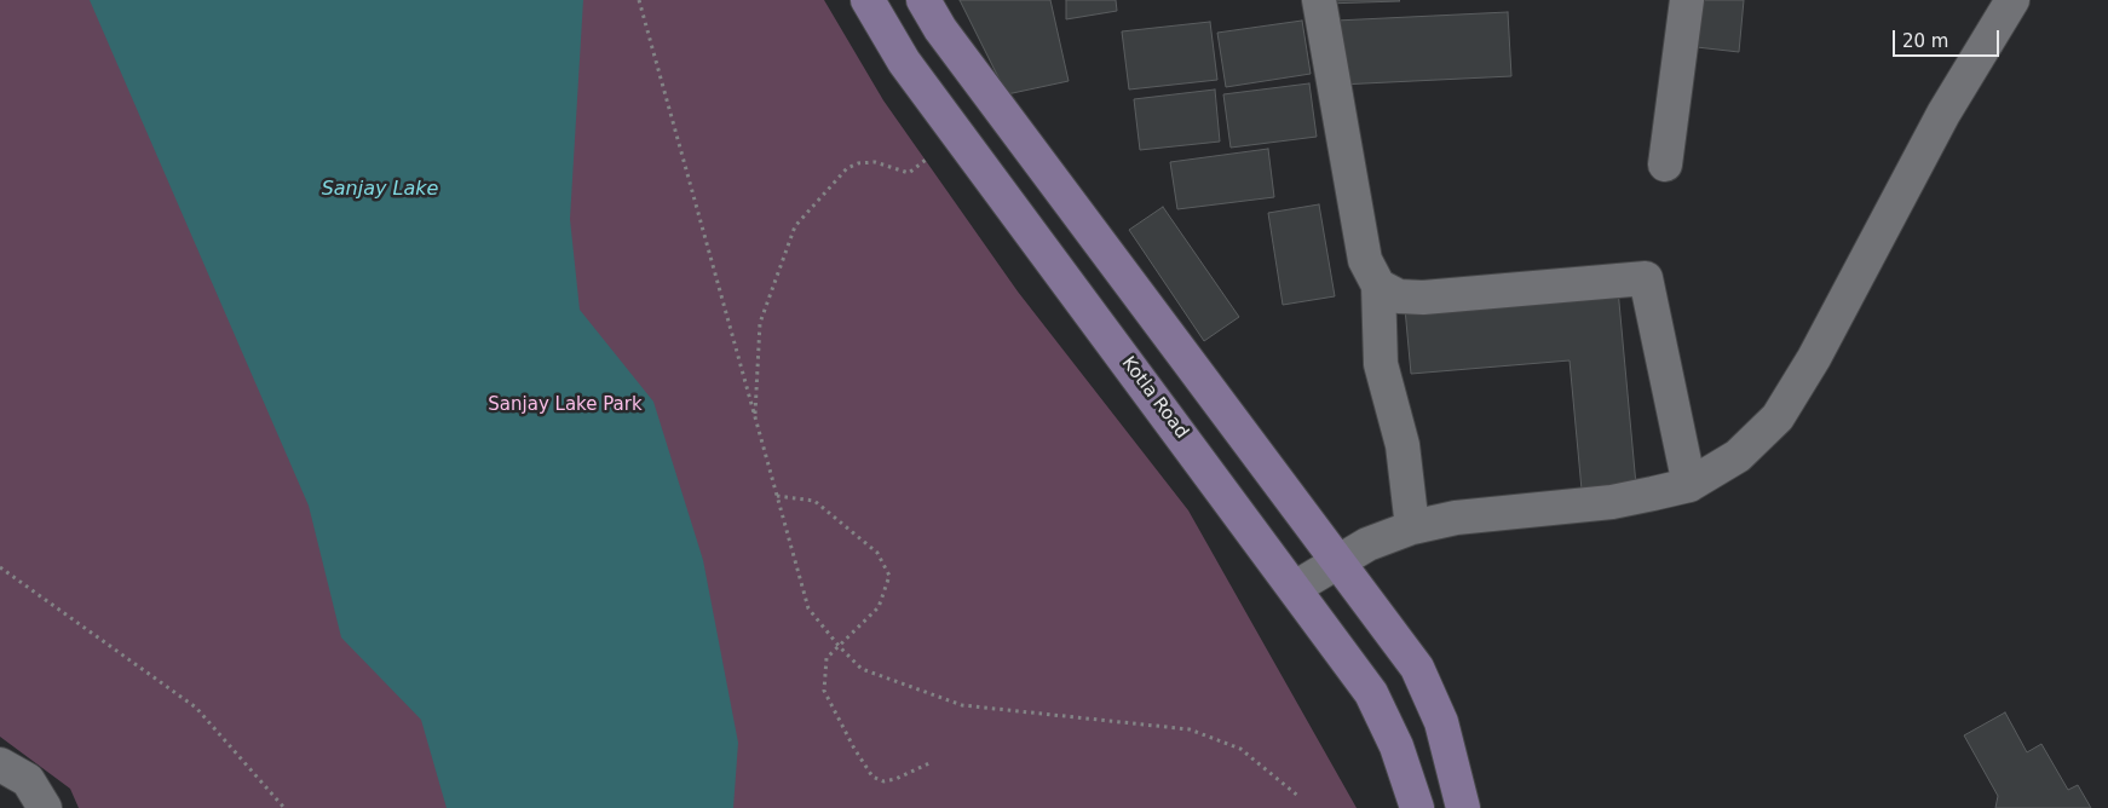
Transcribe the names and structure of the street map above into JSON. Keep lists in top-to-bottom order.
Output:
{
  "streets": {
    "main road": ["Kotla Road"]
  },
  "water": ["Sanjay Lake"],
  "parks": ["Sanjay Lake Park"],
  "scale_bar": "20 m"
}
